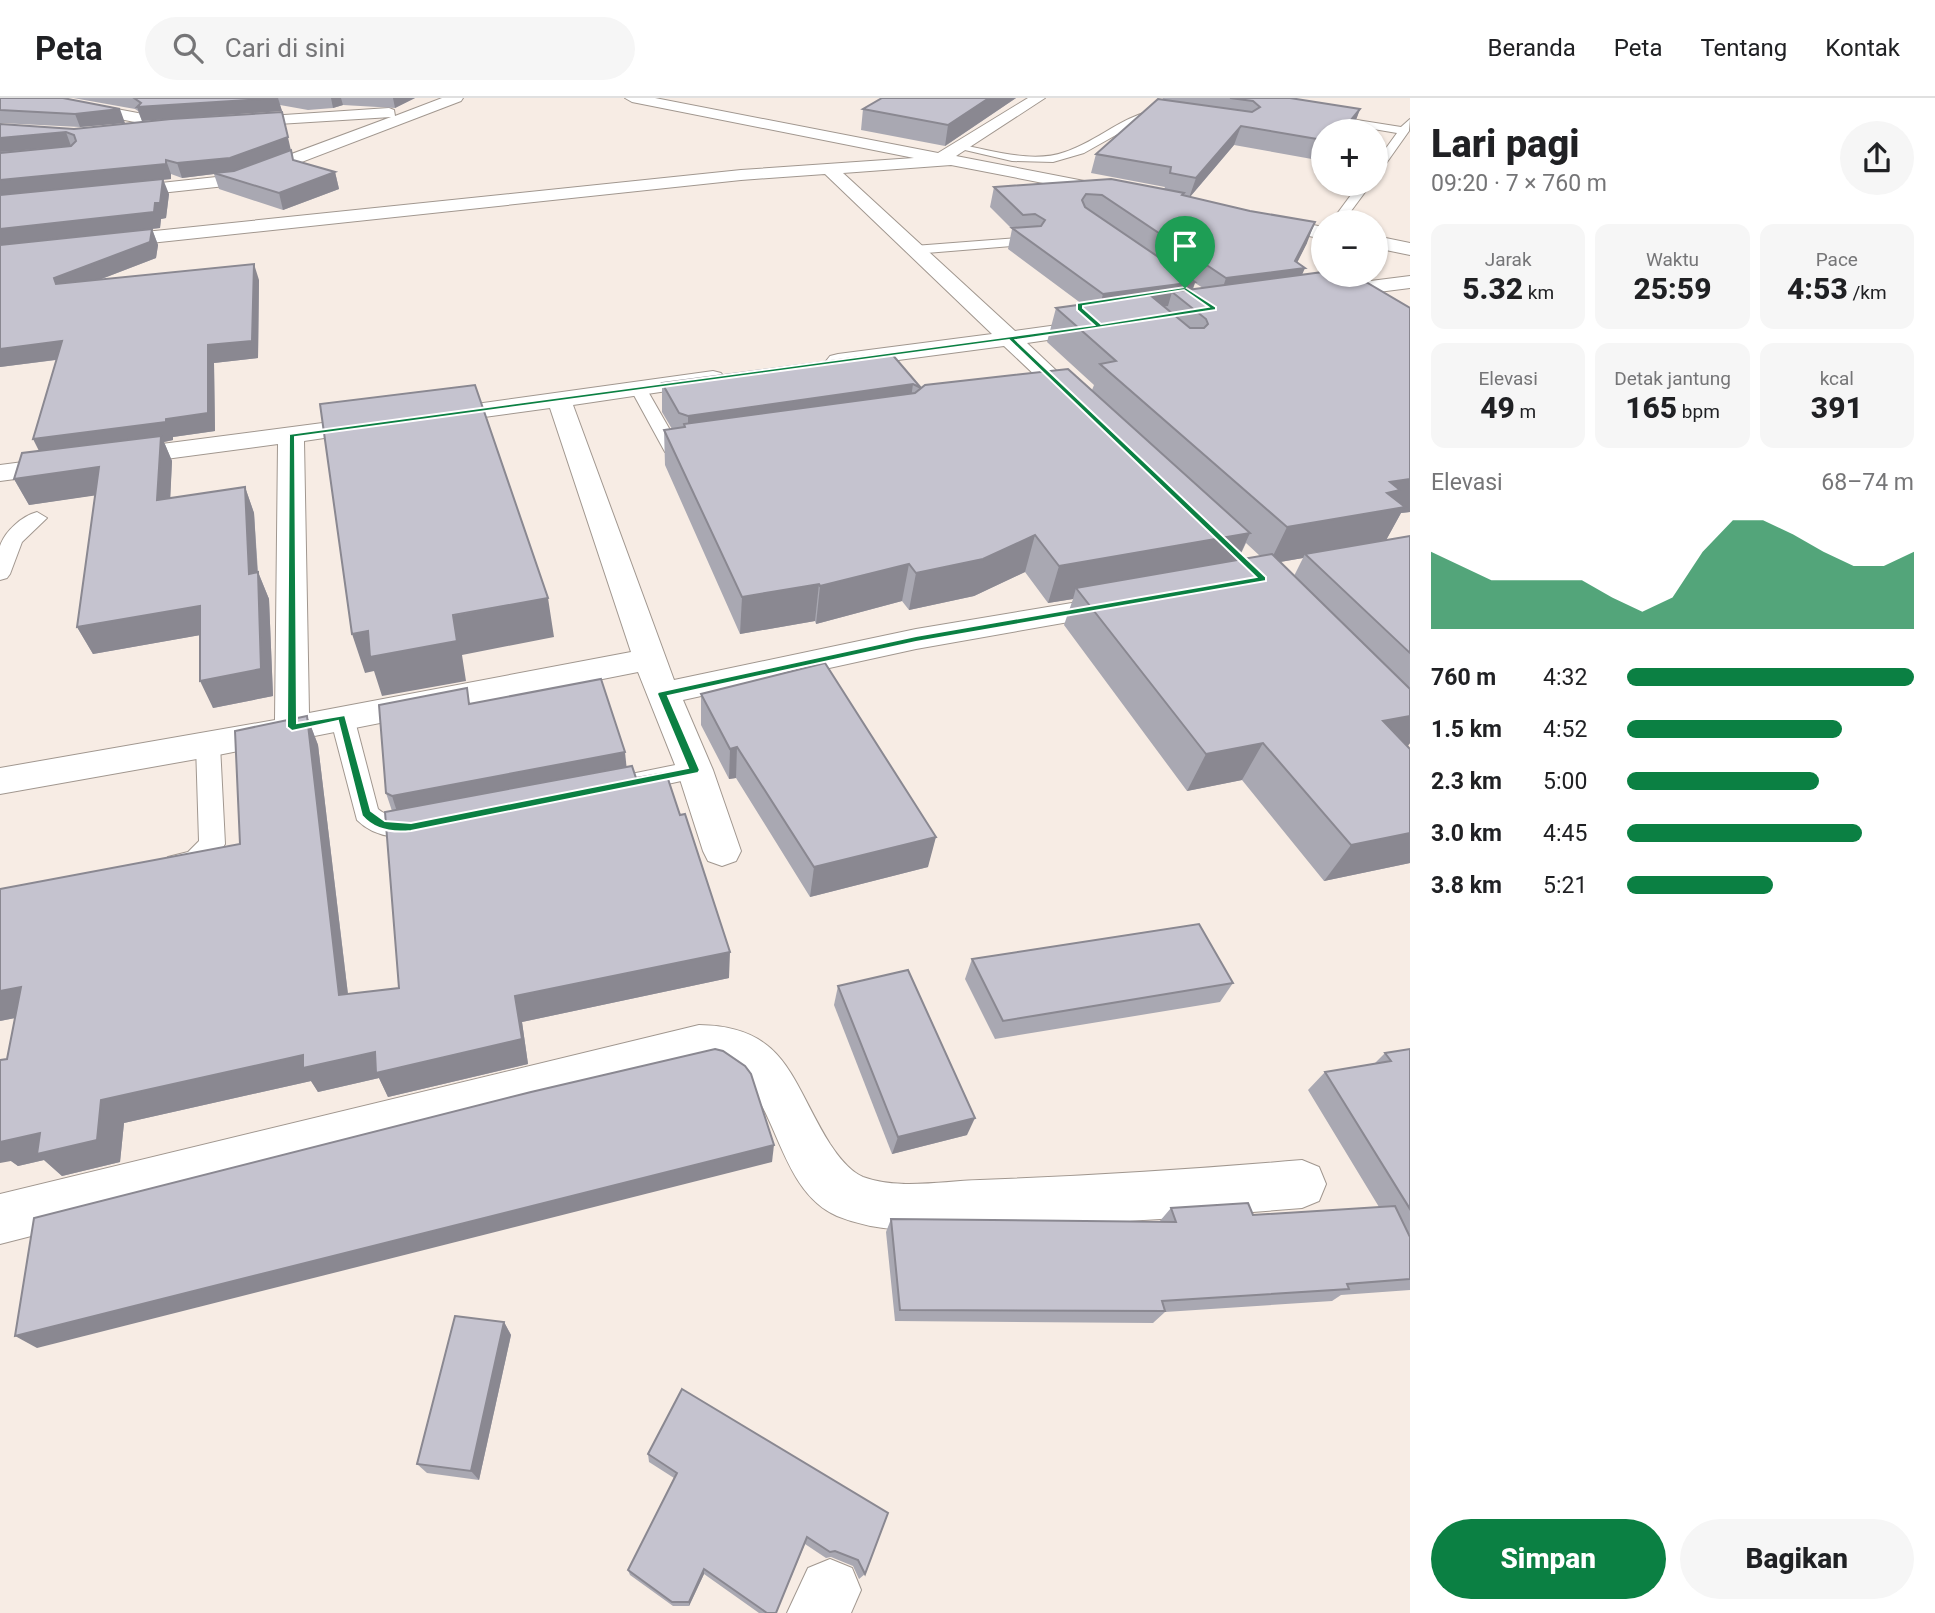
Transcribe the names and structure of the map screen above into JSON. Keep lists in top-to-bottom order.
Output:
{
  "page": {
    "header": "Peta",
    "search": "Cari di sini",
    "nav": [
      "Beranda",
      "Peta",
      "Tentang",
      "Kontak"
    ],
    "heading": ["Lari pagi", "09:20 · 7 × 760 m"],
    "map_buttons": ["+", "−"],
    "stats": [
      ["Jarak", "5.32 km"],
      ["Waktu", "25:59"],
      ["Pace", "4:53 /km"],
      ["Elevasi", "49 m"],
      ["Detak jantung", "165 bpm"],
      ["kcal", "391"]
    ],
    "chart": ["Elevasi", "68–74 m"],
    "list": [
      {
        "name": "760 m",
        "note": "4:32"
      },
      {
        "name": "1.5 km",
        "note": "4:52"
      },
      {
        "name": "2.3 km",
        "note": "5:00"
      },
      {
        "name": "3.0 km",
        "note": "4:45"
      },
      {
        "name": "3.8 km",
        "note": "5:21"
      }
    ],
    "buttons": ["Simpan", "Bagikan"]
  }
}
